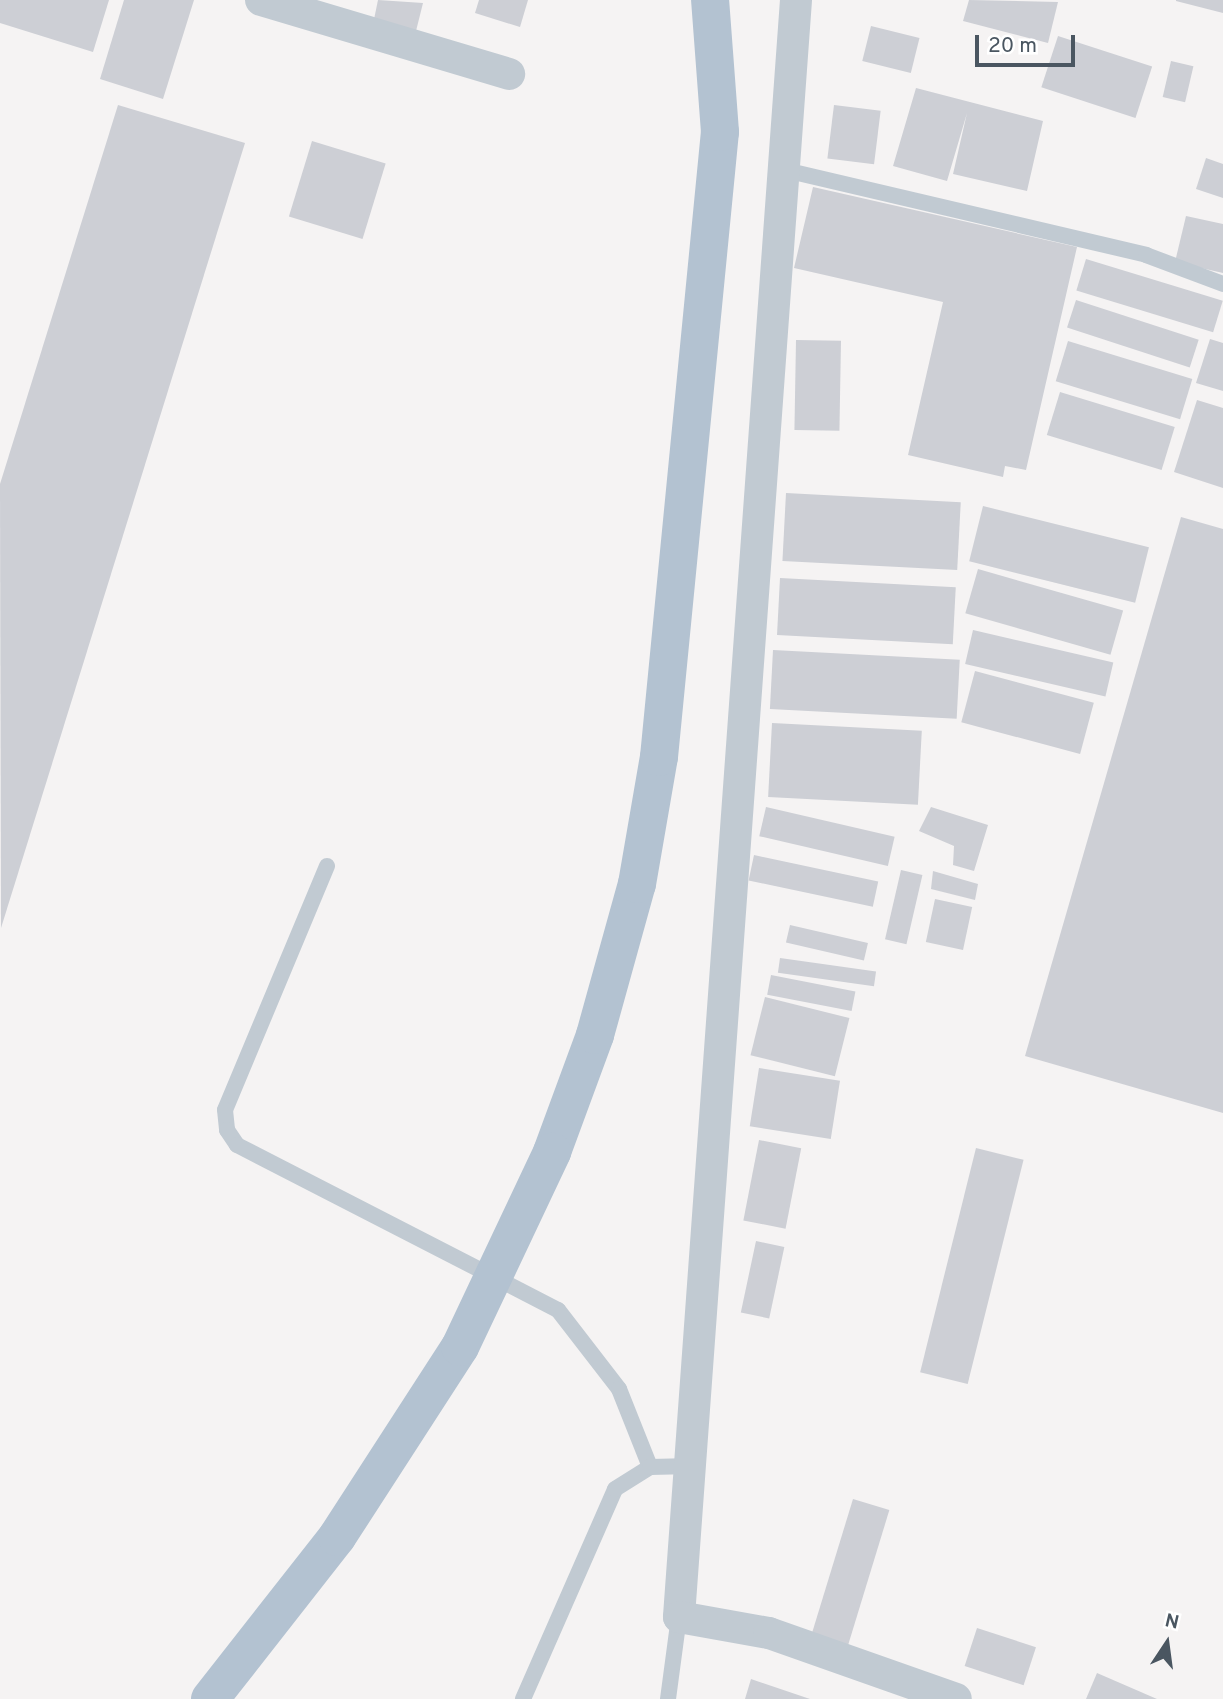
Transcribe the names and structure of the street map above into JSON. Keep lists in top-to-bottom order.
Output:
{
  "scale_bar": "20 m",
  "north": "top"
}
